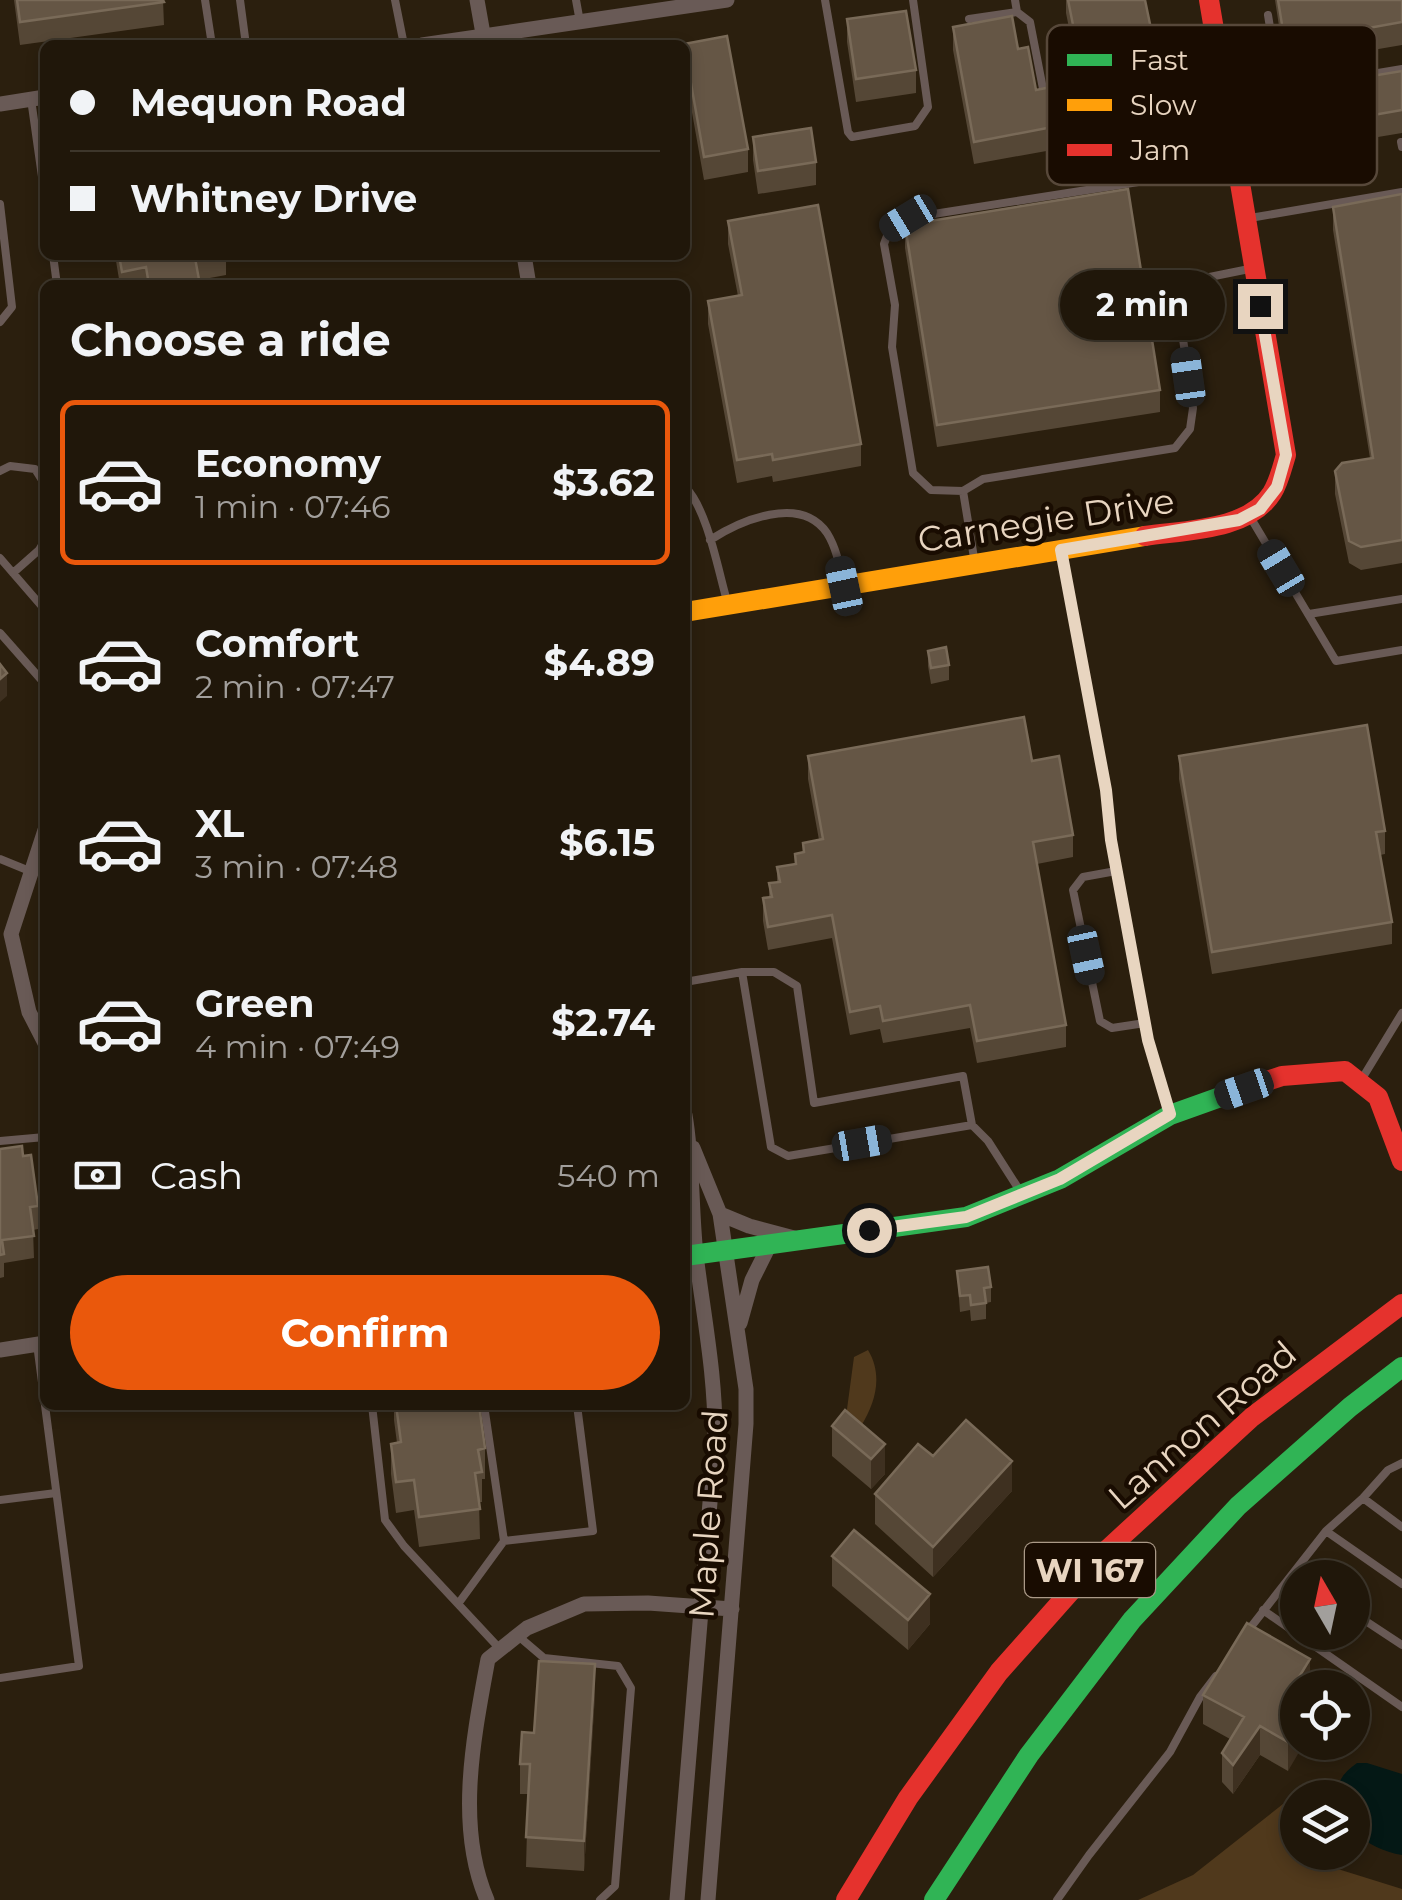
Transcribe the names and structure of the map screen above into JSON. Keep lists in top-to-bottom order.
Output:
{
  "streets": {
    "street": [
      "Carnegie Drive",
      "Lannon Road",
      "Maple Road",
      "WI 167"
    ]
  },
  "legend": ["Fast", "Slow", "Jam"],
  "north": "top",
  "page": {
    "banner": ["Mequon Road", "Whitney Drive"],
    "bubble": "2 min",
    "heading": "Choose a ride",
    "list": [
      {
        "name": "Economy",
        "note": "1 min · 07:46",
        "value": "$3.62"
      },
      {
        "name": "Comfort",
        "note": "2 min · 07:47",
        "value": "$4.89"
      },
      {
        "name": "XL",
        "note": "3 min · 07:48",
        "value": "$6.15"
      },
      {
        "name": "Green",
        "note": "4 min · 07:49",
        "value": "$2.74"
      }
    ],
    "pay": ["Cash", "540 m"],
    "buttons": "Confirm"
  }
}
